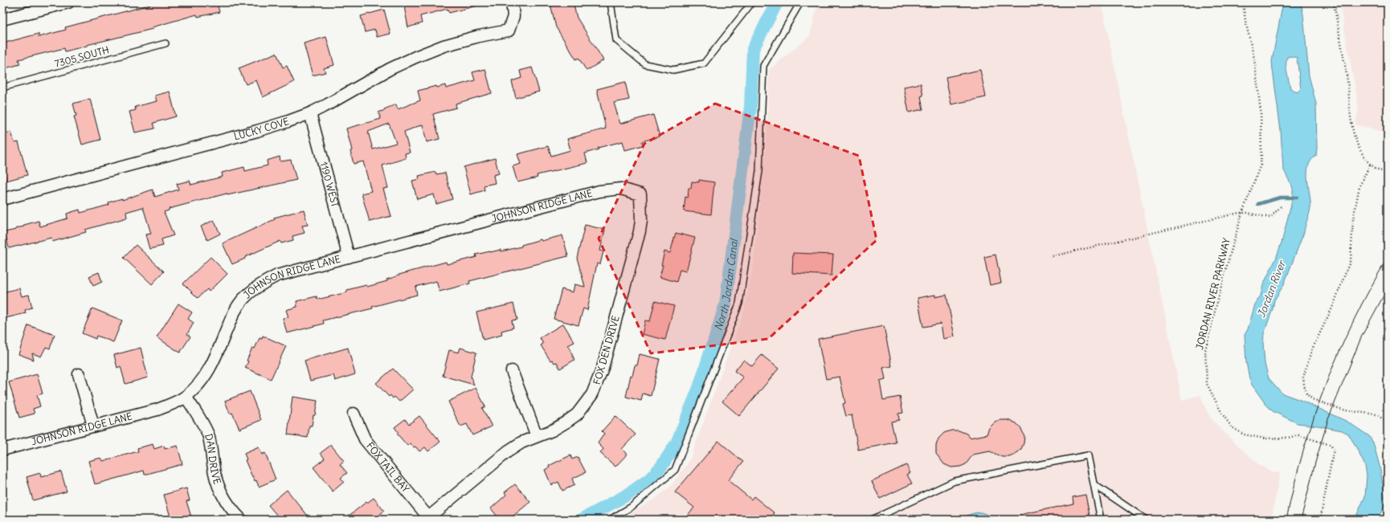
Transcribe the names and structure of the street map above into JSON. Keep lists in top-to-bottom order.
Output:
{
  "streets": {
    "street": [
      "LUCKY COVE",
      "1190 WEST",
      "JOHNSON RIDGE LANE",
      "FOX DEN DRIVE",
      "DAN DRIVE",
      "FOX TAIL BAY"
    ],
    "lane": ["7305 SOUTH"],
    "path": ["JORDAN RIVER PARKWAY"]
  },
  "crossings": [
    ["LUCKY COVE", "1190 WEST"],
    ["1190 WEST", "JOHNSON RIDGE LANE"],
    ["JOHNSON RIDGE LANE", "FOX DEN DRIVE"],
    ["JOHNSON RIDGE LANE", "DAN DRIVE"],
    ["FOX DEN DRIVE", "FOX TAIL BAY"]
  ],
  "water": ["North Jordan Canal", "Jordan River"]
}
